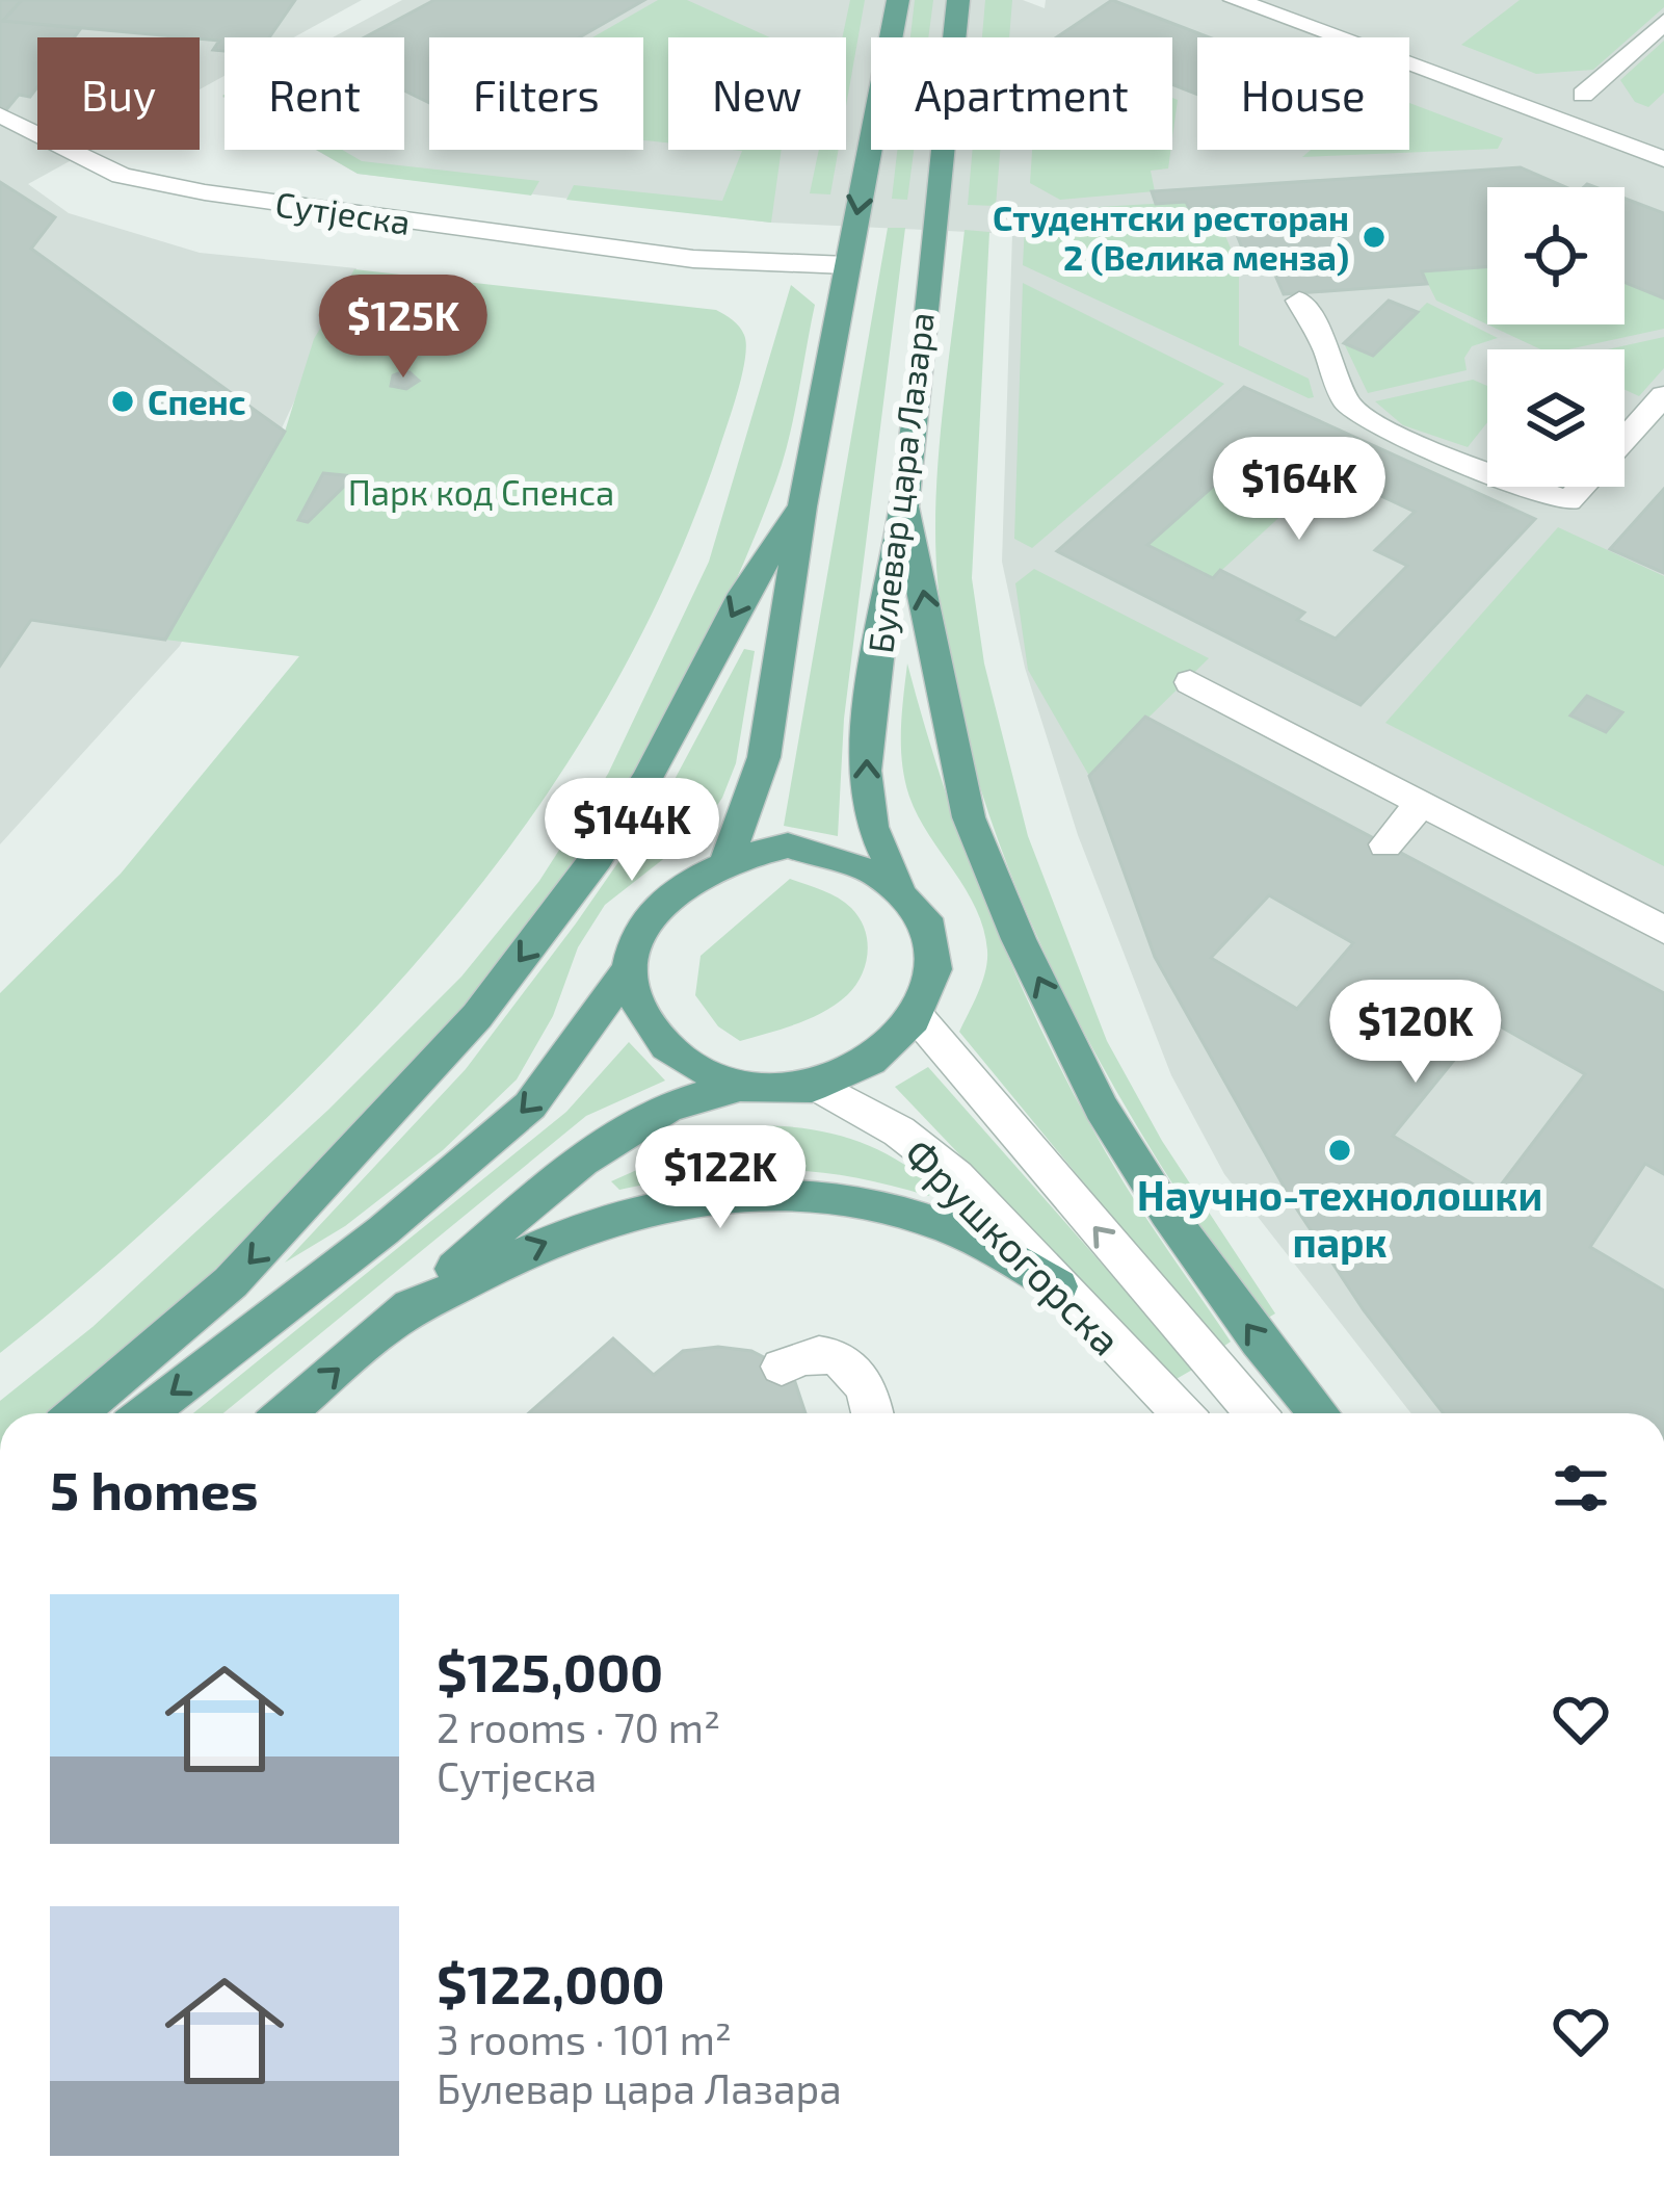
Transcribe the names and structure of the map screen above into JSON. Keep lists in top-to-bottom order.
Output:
{
  "streets": {
    "main road": ["Булевар цара Лазара"],
    "street": ["Сутјеска", "Фрушкогорска"]
  },
  "crossings": [
    ["Булевар цара Лазара", "Фрушкогорска"]
  ],
  "parks": ["Парк код Спенса"],
  "places": ["Студентски ресторан 2 (Велика менза)", "Спенс", "Научно-технолошки парк"],
  "page": {
    "chip": [
      "Buy",
      "Rent",
      "Filters",
      "New",
      "Apartment",
      "House"
    ],
    "price": [
      "$125K",
      "$164K",
      "$144K",
      "$120K",
      "$122K"
    ],
    "heading": "5 homes",
    "list": [
      {
        "name": "$125,000",
        "note": "2 rooms · 70 m² · Сутјеска"
      },
      {
        "name": "$122,000",
        "note": "3 rooms · 101 m² · Булевар цара Лазара"
      }
    ]
  }
}
